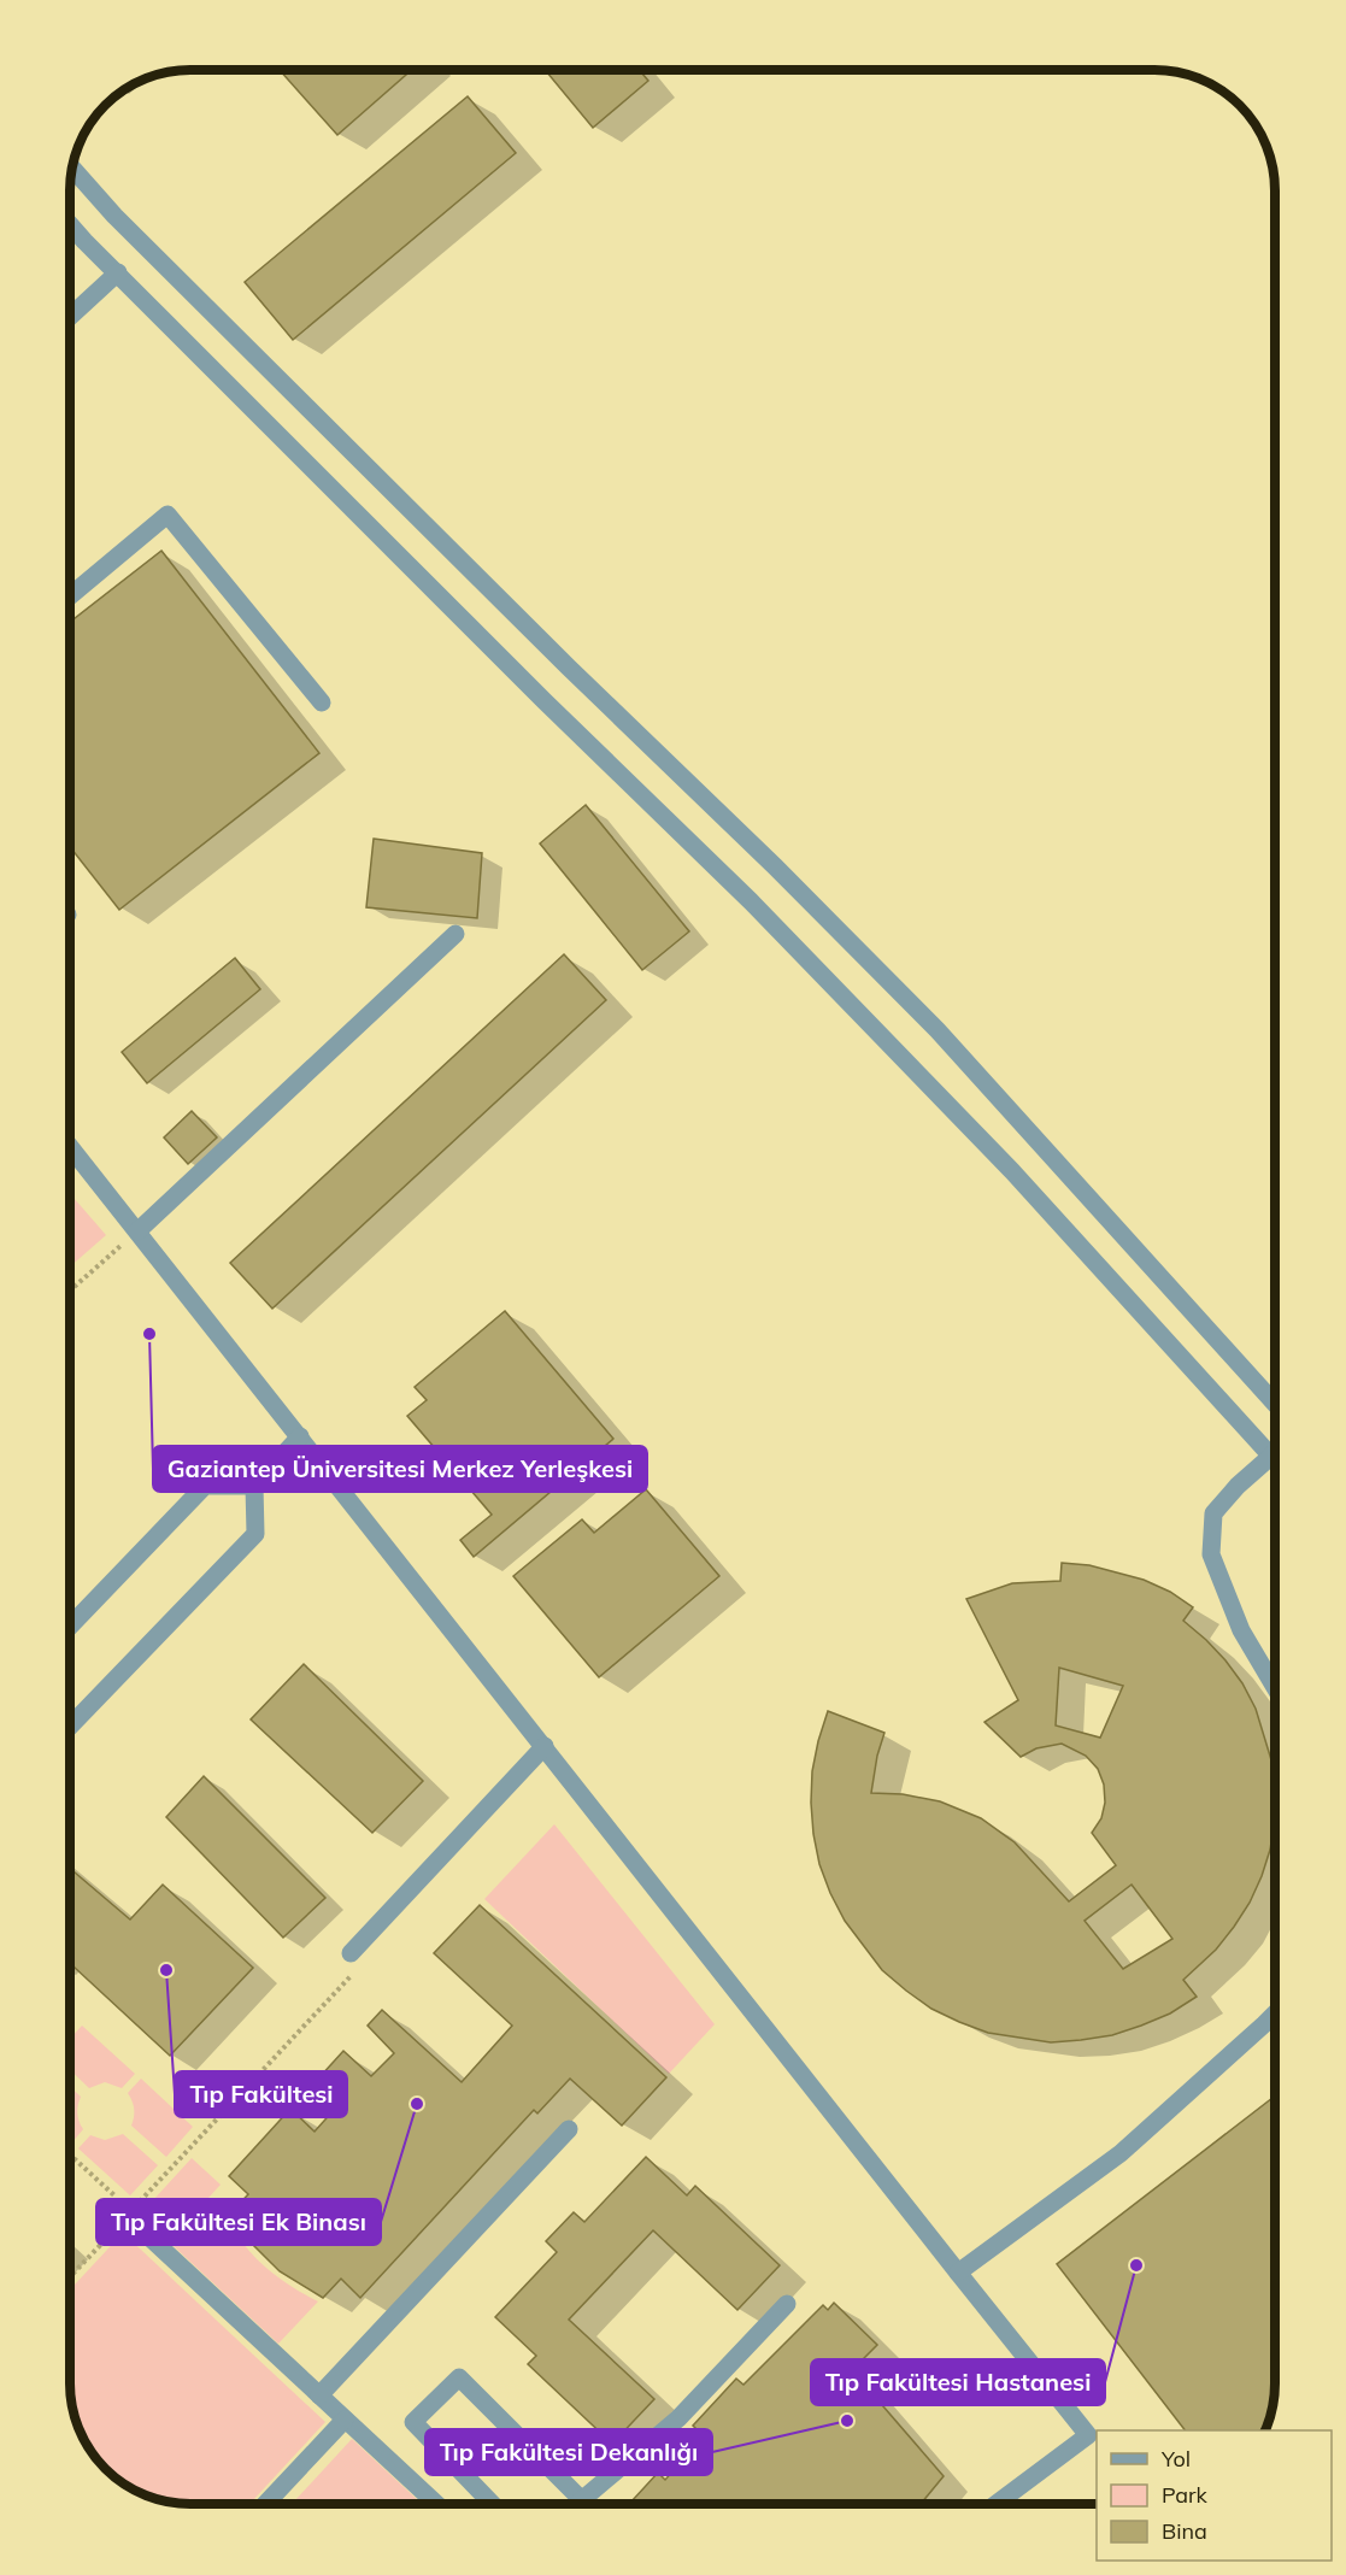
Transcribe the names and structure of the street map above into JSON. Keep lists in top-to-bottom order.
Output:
{
  "places": [
    "Gaziantep Üniversitesi Merkez Yerleşkesi",
    "Tıp Fakültesi",
    "Tıp Fakültesi Ek Binası",
    "Tıp Fakültesi Hastanesi",
    "Tıp Fakültesi Dekanlığı"
  ],
  "legend": ["Yol", "Park", "Bina"]
}
